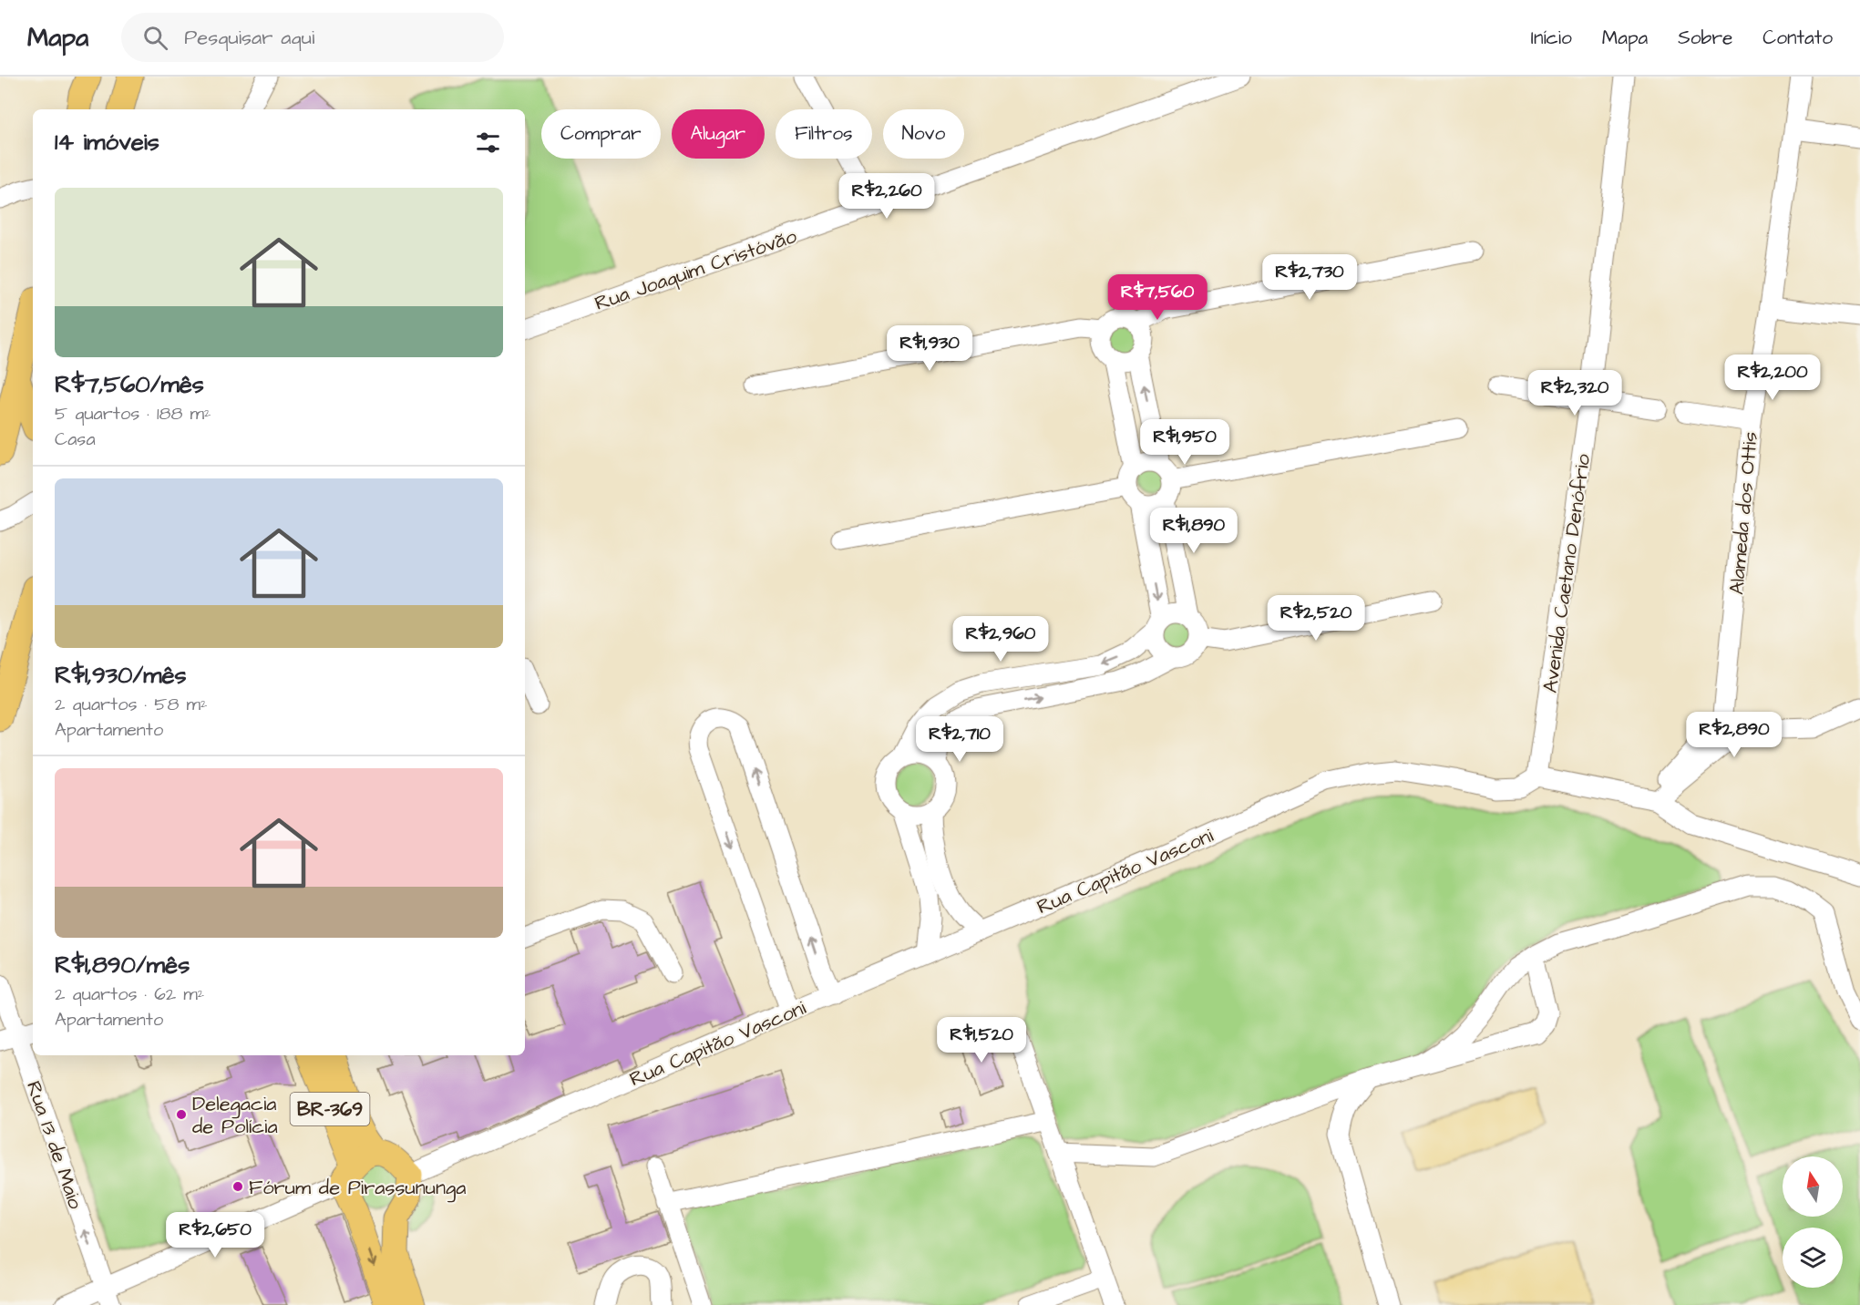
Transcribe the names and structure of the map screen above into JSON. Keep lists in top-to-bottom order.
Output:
{
  "streets": {
    "main road": ["BR-369"],
    "street": [
      "Rua Joaquim Cristóvão",
      "Alameda dos Ottis",
      "Avenida Caetano Denófrio",
      "Rua Capitão Vasconi",
      "Rua 13 de Maio"
    ]
  },
  "crossings": [
    ["Avenida Caetano Denófrio", "Rua Capitão Vasconi"],
    ["Rua Capitão Vasconi", "BR-369"]
  ],
  "one_way": ["Rua 13 de Maio"],
  "places": ["Delegacia de Polícia", "Fórum de Pirassununga"],
  "north": "top",
  "page": {
    "header": "Mapa",
    "search": "Pesquisar aqui",
    "nav": [
      "Início",
      "Mapa",
      "Sobre",
      "Contato"
    ],
    "chip": [
      "Comprar",
      "Alugar",
      "Filtros",
      "Novo"
    ],
    "heading": "14 imóveis",
    "price": [
      "R$2,260",
      "R$2,730",
      "R$7,560",
      "R$1,930",
      "R$2,200",
      "R$2,320",
      "R$1,950",
      "R$1,890",
      "R$2,520",
      "R$2,960",
      "R$2,890",
      "R$2,710",
      "R$1,520",
      "R$2,650"
    ],
    "list": [
      {
        "name": "R$7,560/mês",
        "note": "5 quartos · 188 m² · Casa"
      },
      {
        "name": "R$1,930/mês",
        "note": "2 quartos · 58 m² · Apartamento"
      },
      {
        "name": "R$1,890/mês",
        "note": "2 quartos · 62 m² · Apartamento"
      }
    ]
  }
}
